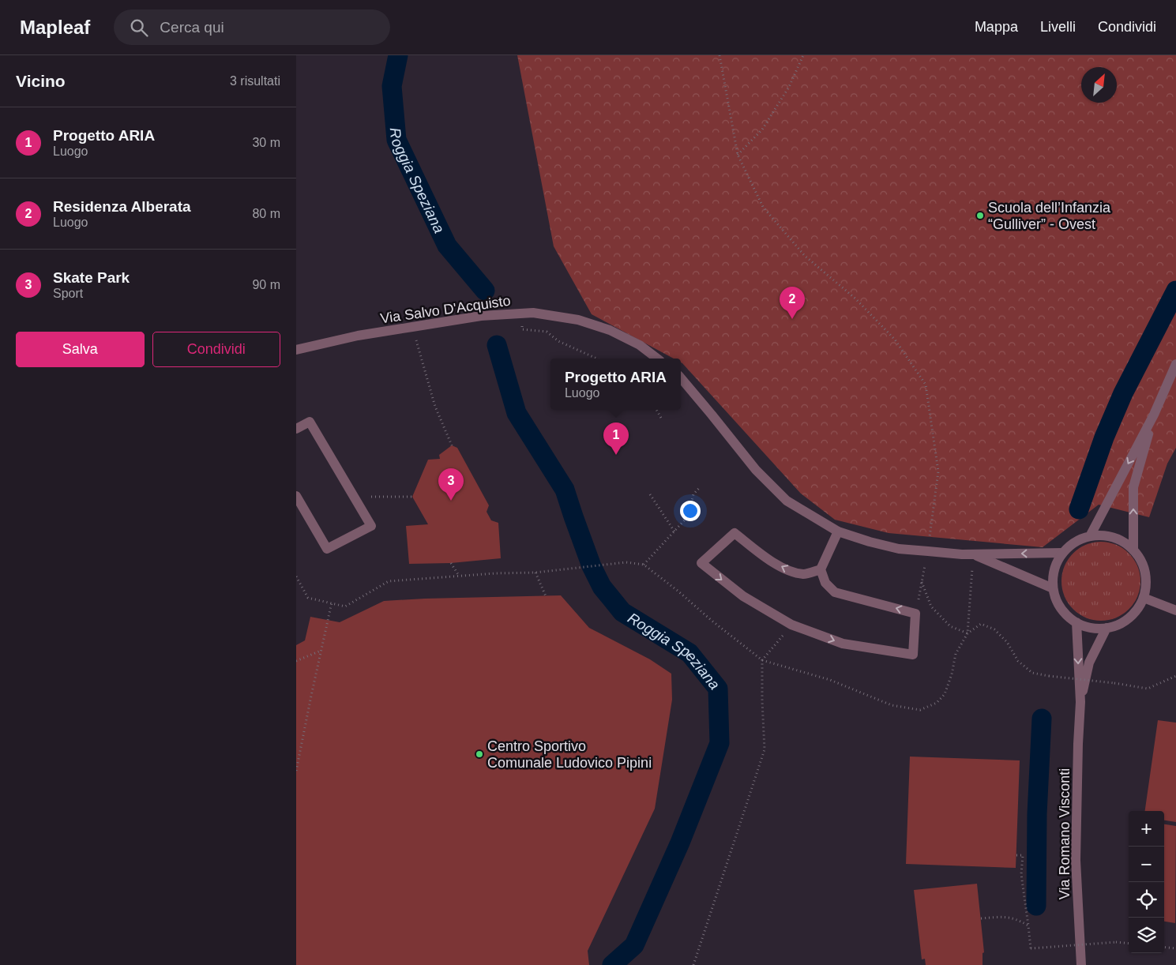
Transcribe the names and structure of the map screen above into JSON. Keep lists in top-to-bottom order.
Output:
{
  "streets": {
    "street": ["Via Salvo D'Acquisto", "Via Romano Visconti"]
  },
  "water": ["Roggia Speziana"],
  "places": ["Scuola dell’Infanzia “Gulliver” - Ovest", "Centro Sportivo Comunale Ludovico Pipini"],
  "north": "top right",
  "page": {
    "header": "Mapleaf",
    "search": "Cerca qui",
    "nav": ["Mappa", "Livelli", "Condividi"],
    "heading": ["Vicino", "3 risultati"],
    "list": [
      {
        "mark": "1",
        "name": "Progetto ARIA",
        "note": "Luogo",
        "value": "30 m"
      },
      {
        "mark": "2",
        "name": "Residenza Alberata",
        "note": "Luogo",
        "value": "80 m"
      },
      {
        "mark": "3",
        "name": "Skate Park",
        "note": "Sport",
        "value": "90 m"
      }
    ],
    "pins": ["2", "1", "3"],
    "buttons": ["Salva", "Condividi"],
    "popup": ["Progetto ARIA", "Luogo"],
    "map_buttons": ["+", "−"]
  }
}
